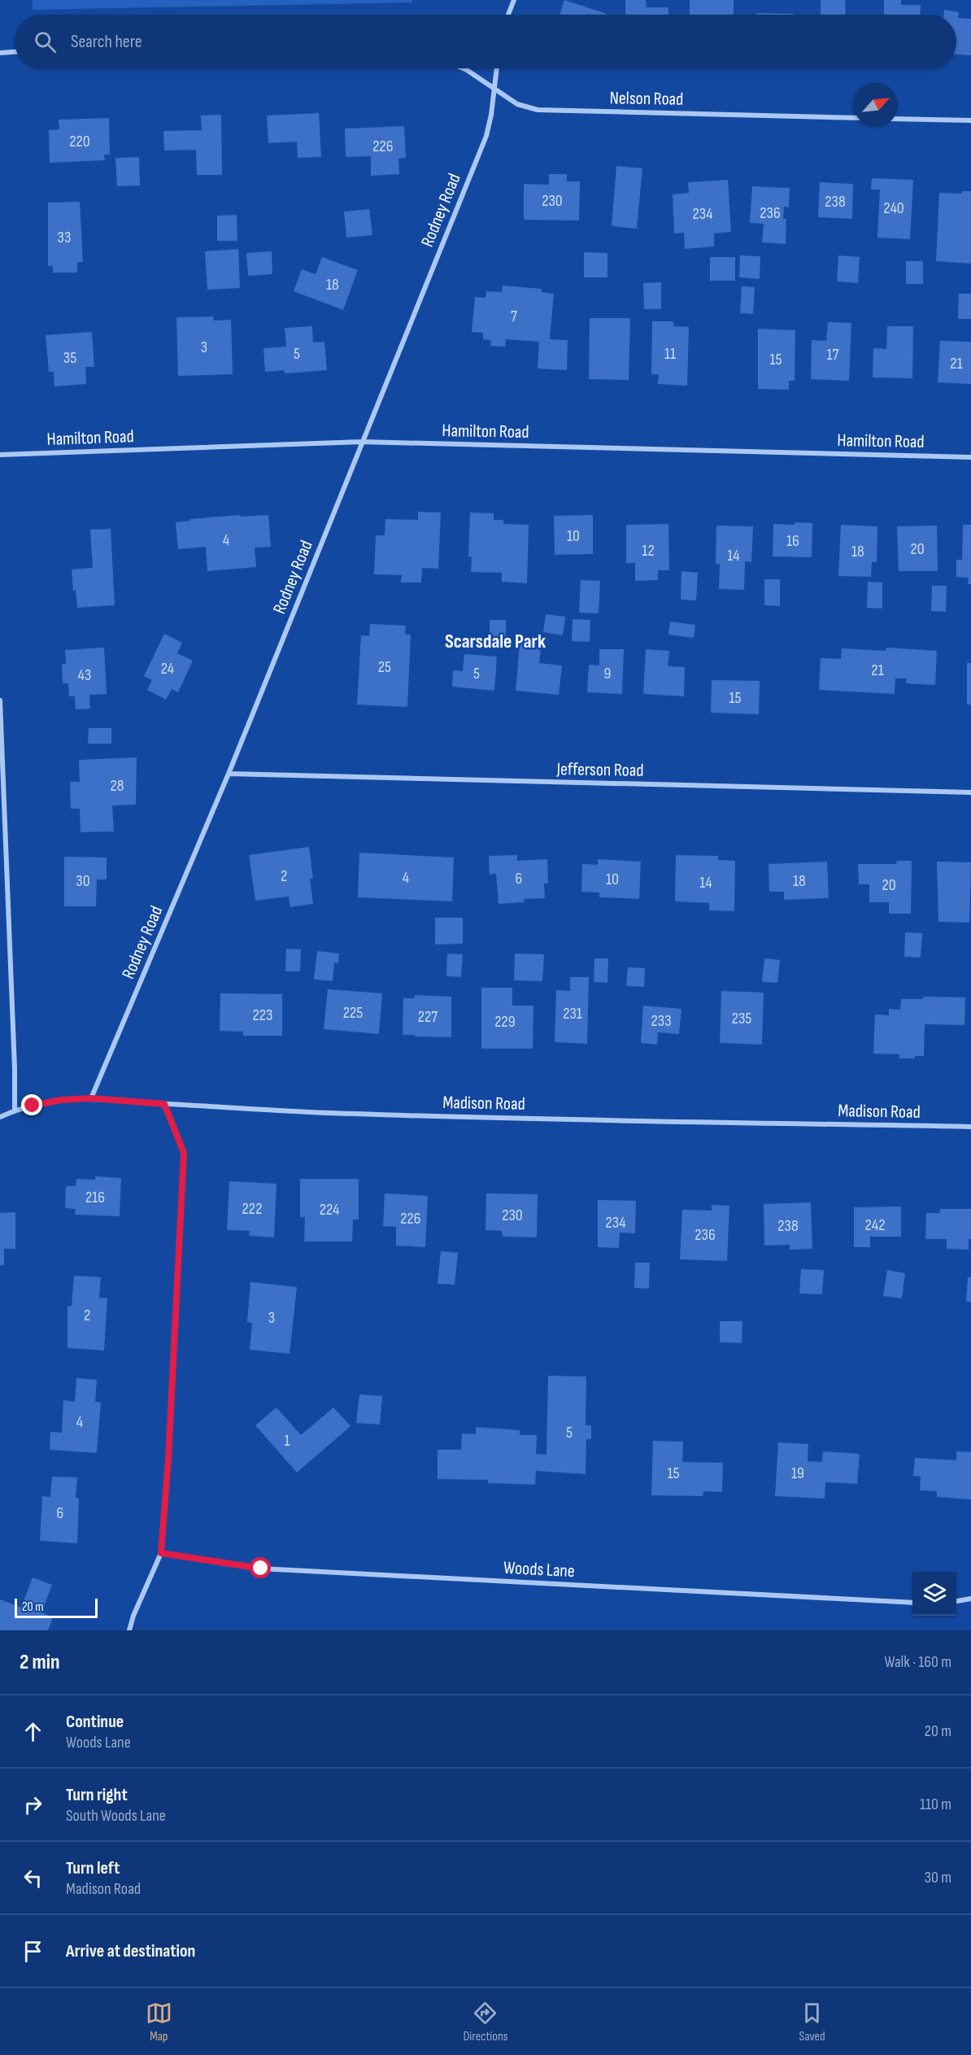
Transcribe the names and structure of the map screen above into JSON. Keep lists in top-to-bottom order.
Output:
{
  "streets": {
    "street": [
      "Nelson Road",
      "Rodney Road",
      "Hamilton Road",
      "Jefferson Road",
      "Madison Road",
      "Woods Lane"
    ]
  },
  "crossings": [
    ["Nelson Road", "Rodney Road"],
    ["Rodney Road", "Hamilton Road"],
    ["Rodney Road", "Jefferson Road"],
    ["Rodney Road", "Madison Road"]
  ],
  "districts": ["Scarsdale Park"],
  "house_numbers": [
    "220",
    "226",
    "230",
    "238",
    "240",
    "236",
    "234",
    "33",
    "18",
    "7",
    "3",
    "5",
    "11",
    "17",
    "35",
    "15",
    "21",
    "10",
    "4",
    "16",
    "20",
    "12",
    "18",
    "14",
    "25",
    "24",
    "21",
    "5",
    "9",
    "43",
    "15",
    "28",
    "2",
    "4",
    "6",
    "10",
    "30",
    "18",
    "14",
    "20",
    "225",
    "231",
    "223",
    "227",
    "235",
    "233",
    "229",
    "216",
    "222",
    "224",
    "230",
    "226",
    "234",
    "242",
    "238",
    "236",
    "2",
    "3",
    "4",
    "5",
    "1",
    "15",
    "19",
    "6"
  ],
  "scale_bar": "20 m",
  "north": "top right",
  "page": {
    "search": "Search here",
    "scale": "20 m",
    "heading": ["2 min", "Walk · 160 m"],
    "list": [
      ["Continue", "Woods Lane", "20 m"],
      ["Turn right", "South Woods Lane", "110 m"],
      ["Turn left", "Madison Road", "30 m"],
      "Arrive at destination"
    ],
    "nav": ["Map", "Directions", "Saved"]
  }
}
